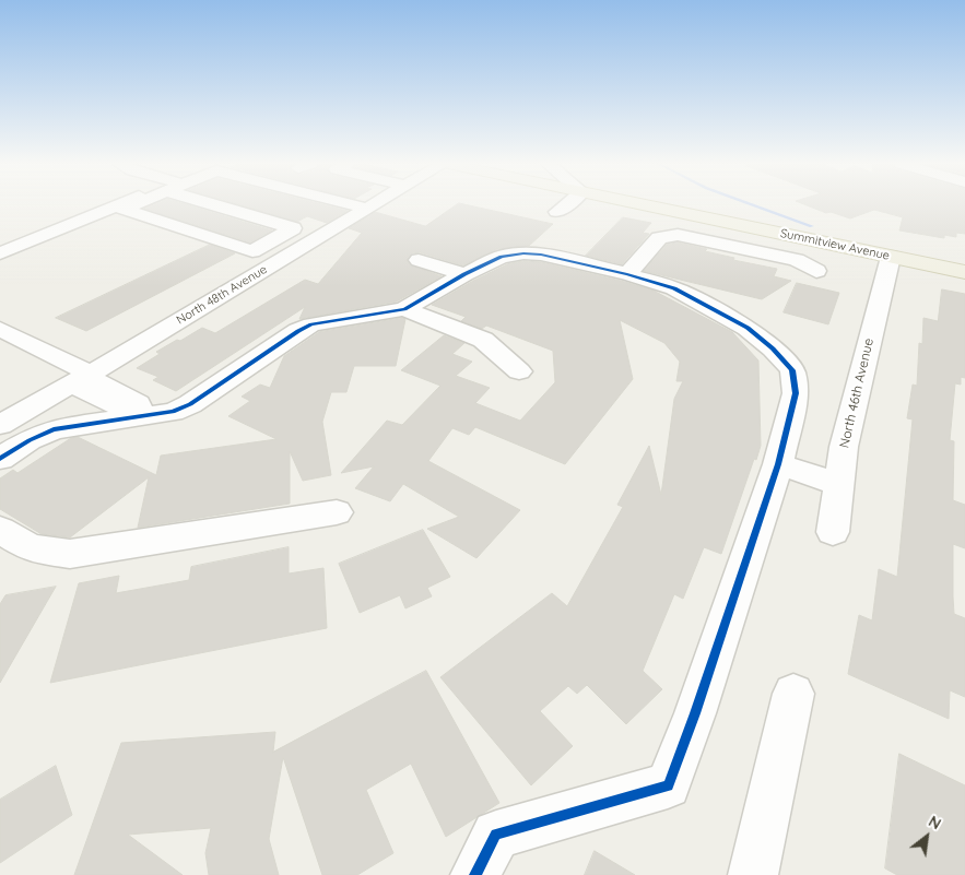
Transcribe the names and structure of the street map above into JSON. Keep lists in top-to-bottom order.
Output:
{
  "streets": {
    "main road": ["Summitview Avenue"],
    "street": ["North 48th Avenue", "North 46th Avenue"]
  },
  "crossings": [
    ["Summitview Avenue", "North 46th Avenue"]
  ],
  "north": "top right"
}
